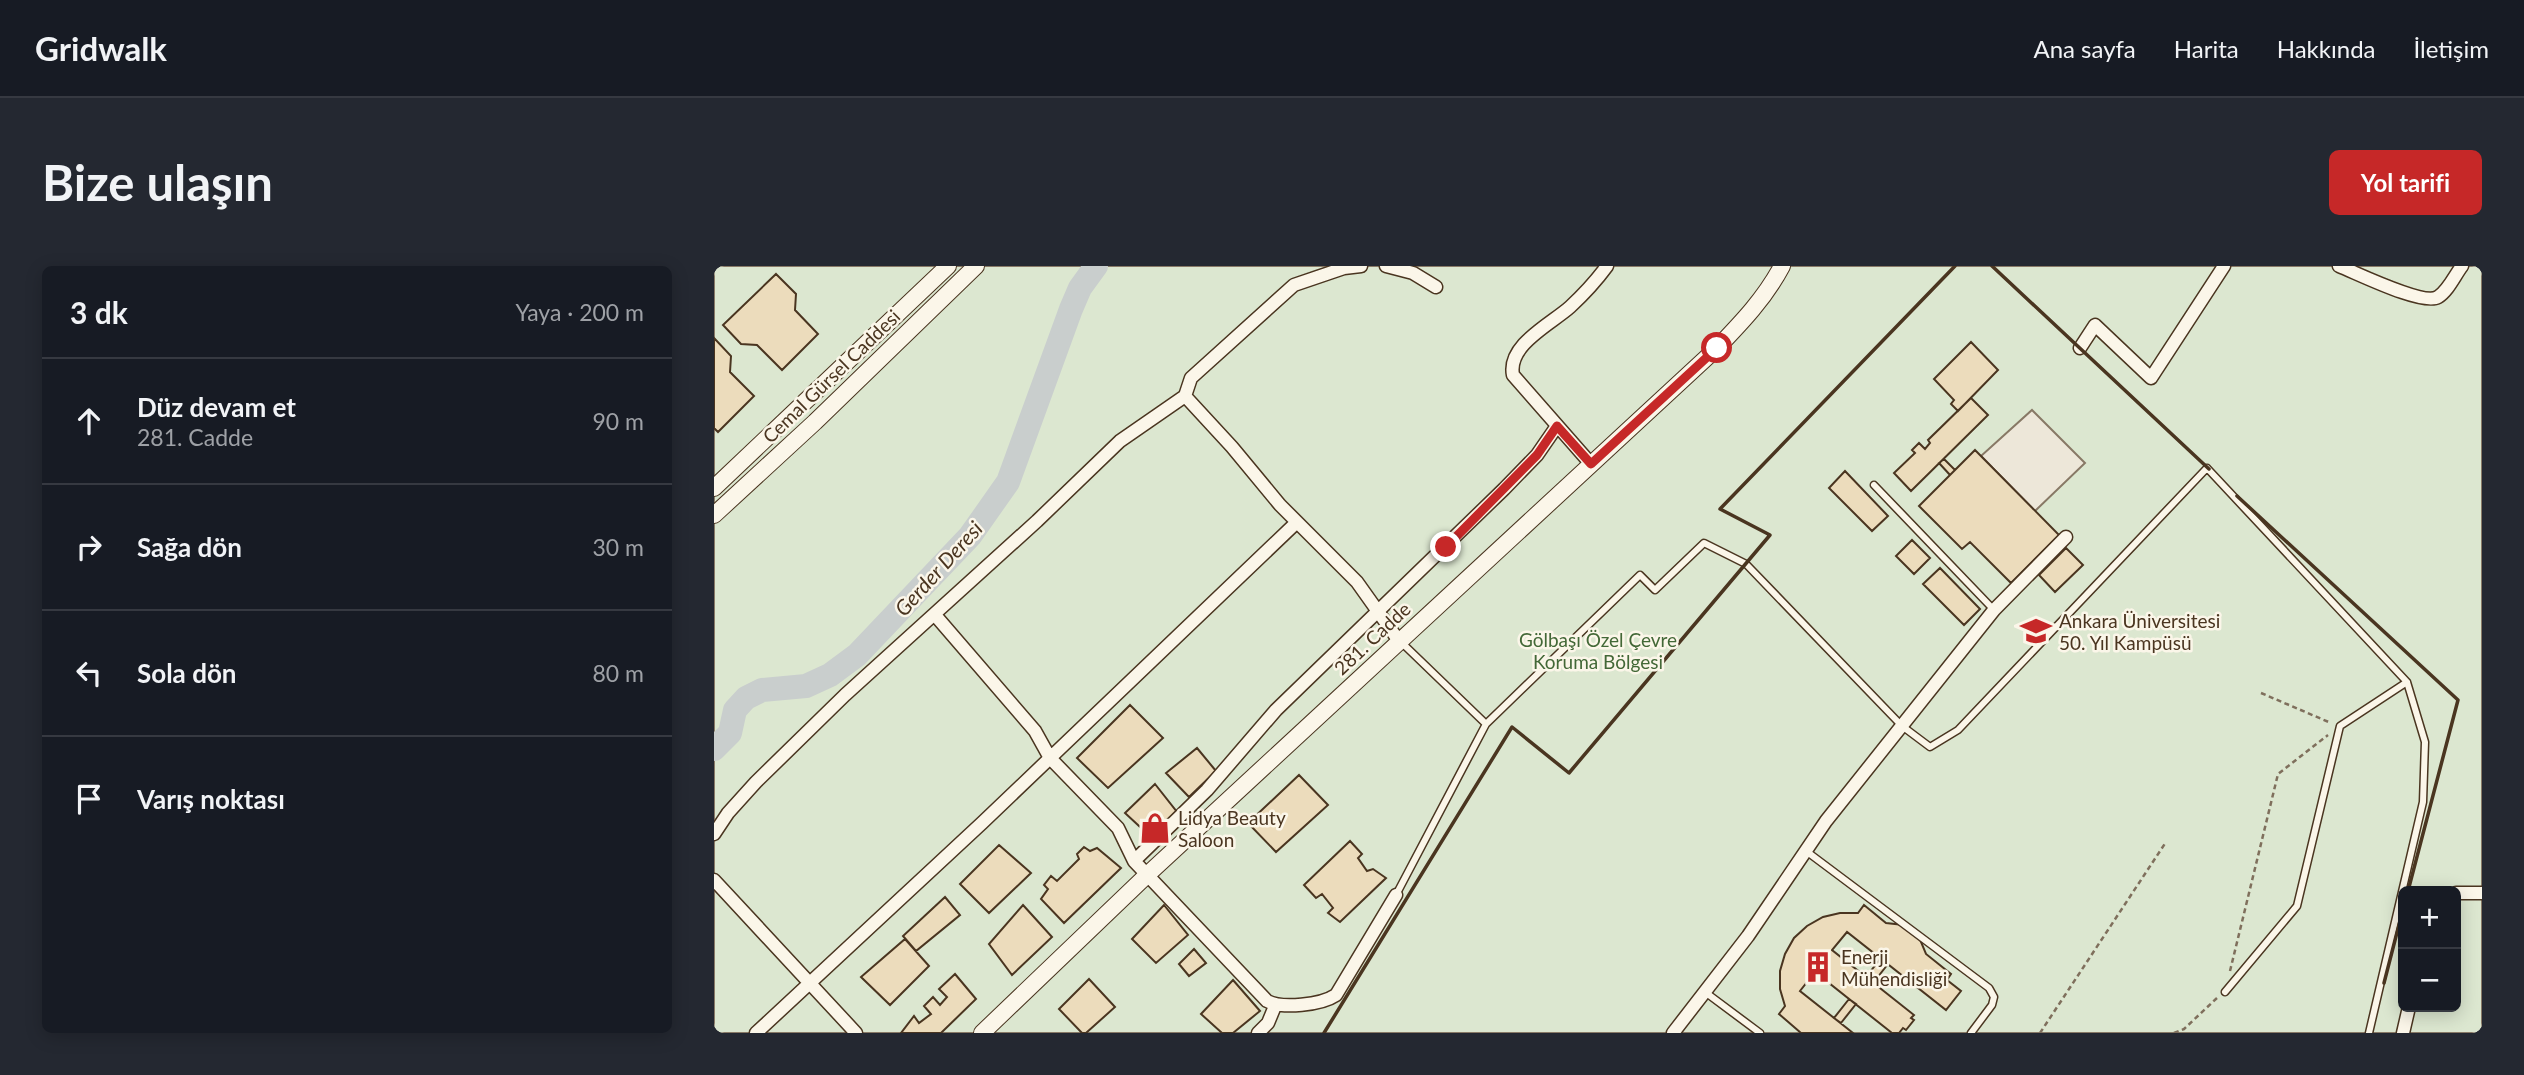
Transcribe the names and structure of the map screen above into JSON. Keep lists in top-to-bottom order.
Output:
{
  "streets": {
    "street": ["Cemal Gürsel Caddesi", "281. Cadde"]
  },
  "water": ["Gerder Deresi"],
  "parks": ["Gölbaşı Özel Çevre Koruma Bölgesi"],
  "places": {
    "school or university": ["Ankara Üniversitesi 50. Yıl Kampüsü"],
    "shop": ["Lidya Beauty Saloon"],
    "building": ["Enerji Mühendisliği"]
  },
  "page": {
    "header": "Gridwalk",
    "nav": [
      "Ana sayfa",
      "Harita",
      "Hakkında",
      "İletişim"
    ],
    "buttons": "Yol tarifi",
    "title": "Bize ulaşın",
    "heading": ["3 dk", "Yaya · 200 m"],
    "list": [
      ["Düz devam et", "281. Cadde", "90 m"],
      ["Sağa dön", "30 m"],
      ["Sola dön", "80 m"],
      "Varış noktası"
    ],
    "map_buttons": ["+", "−"]
  }
}
